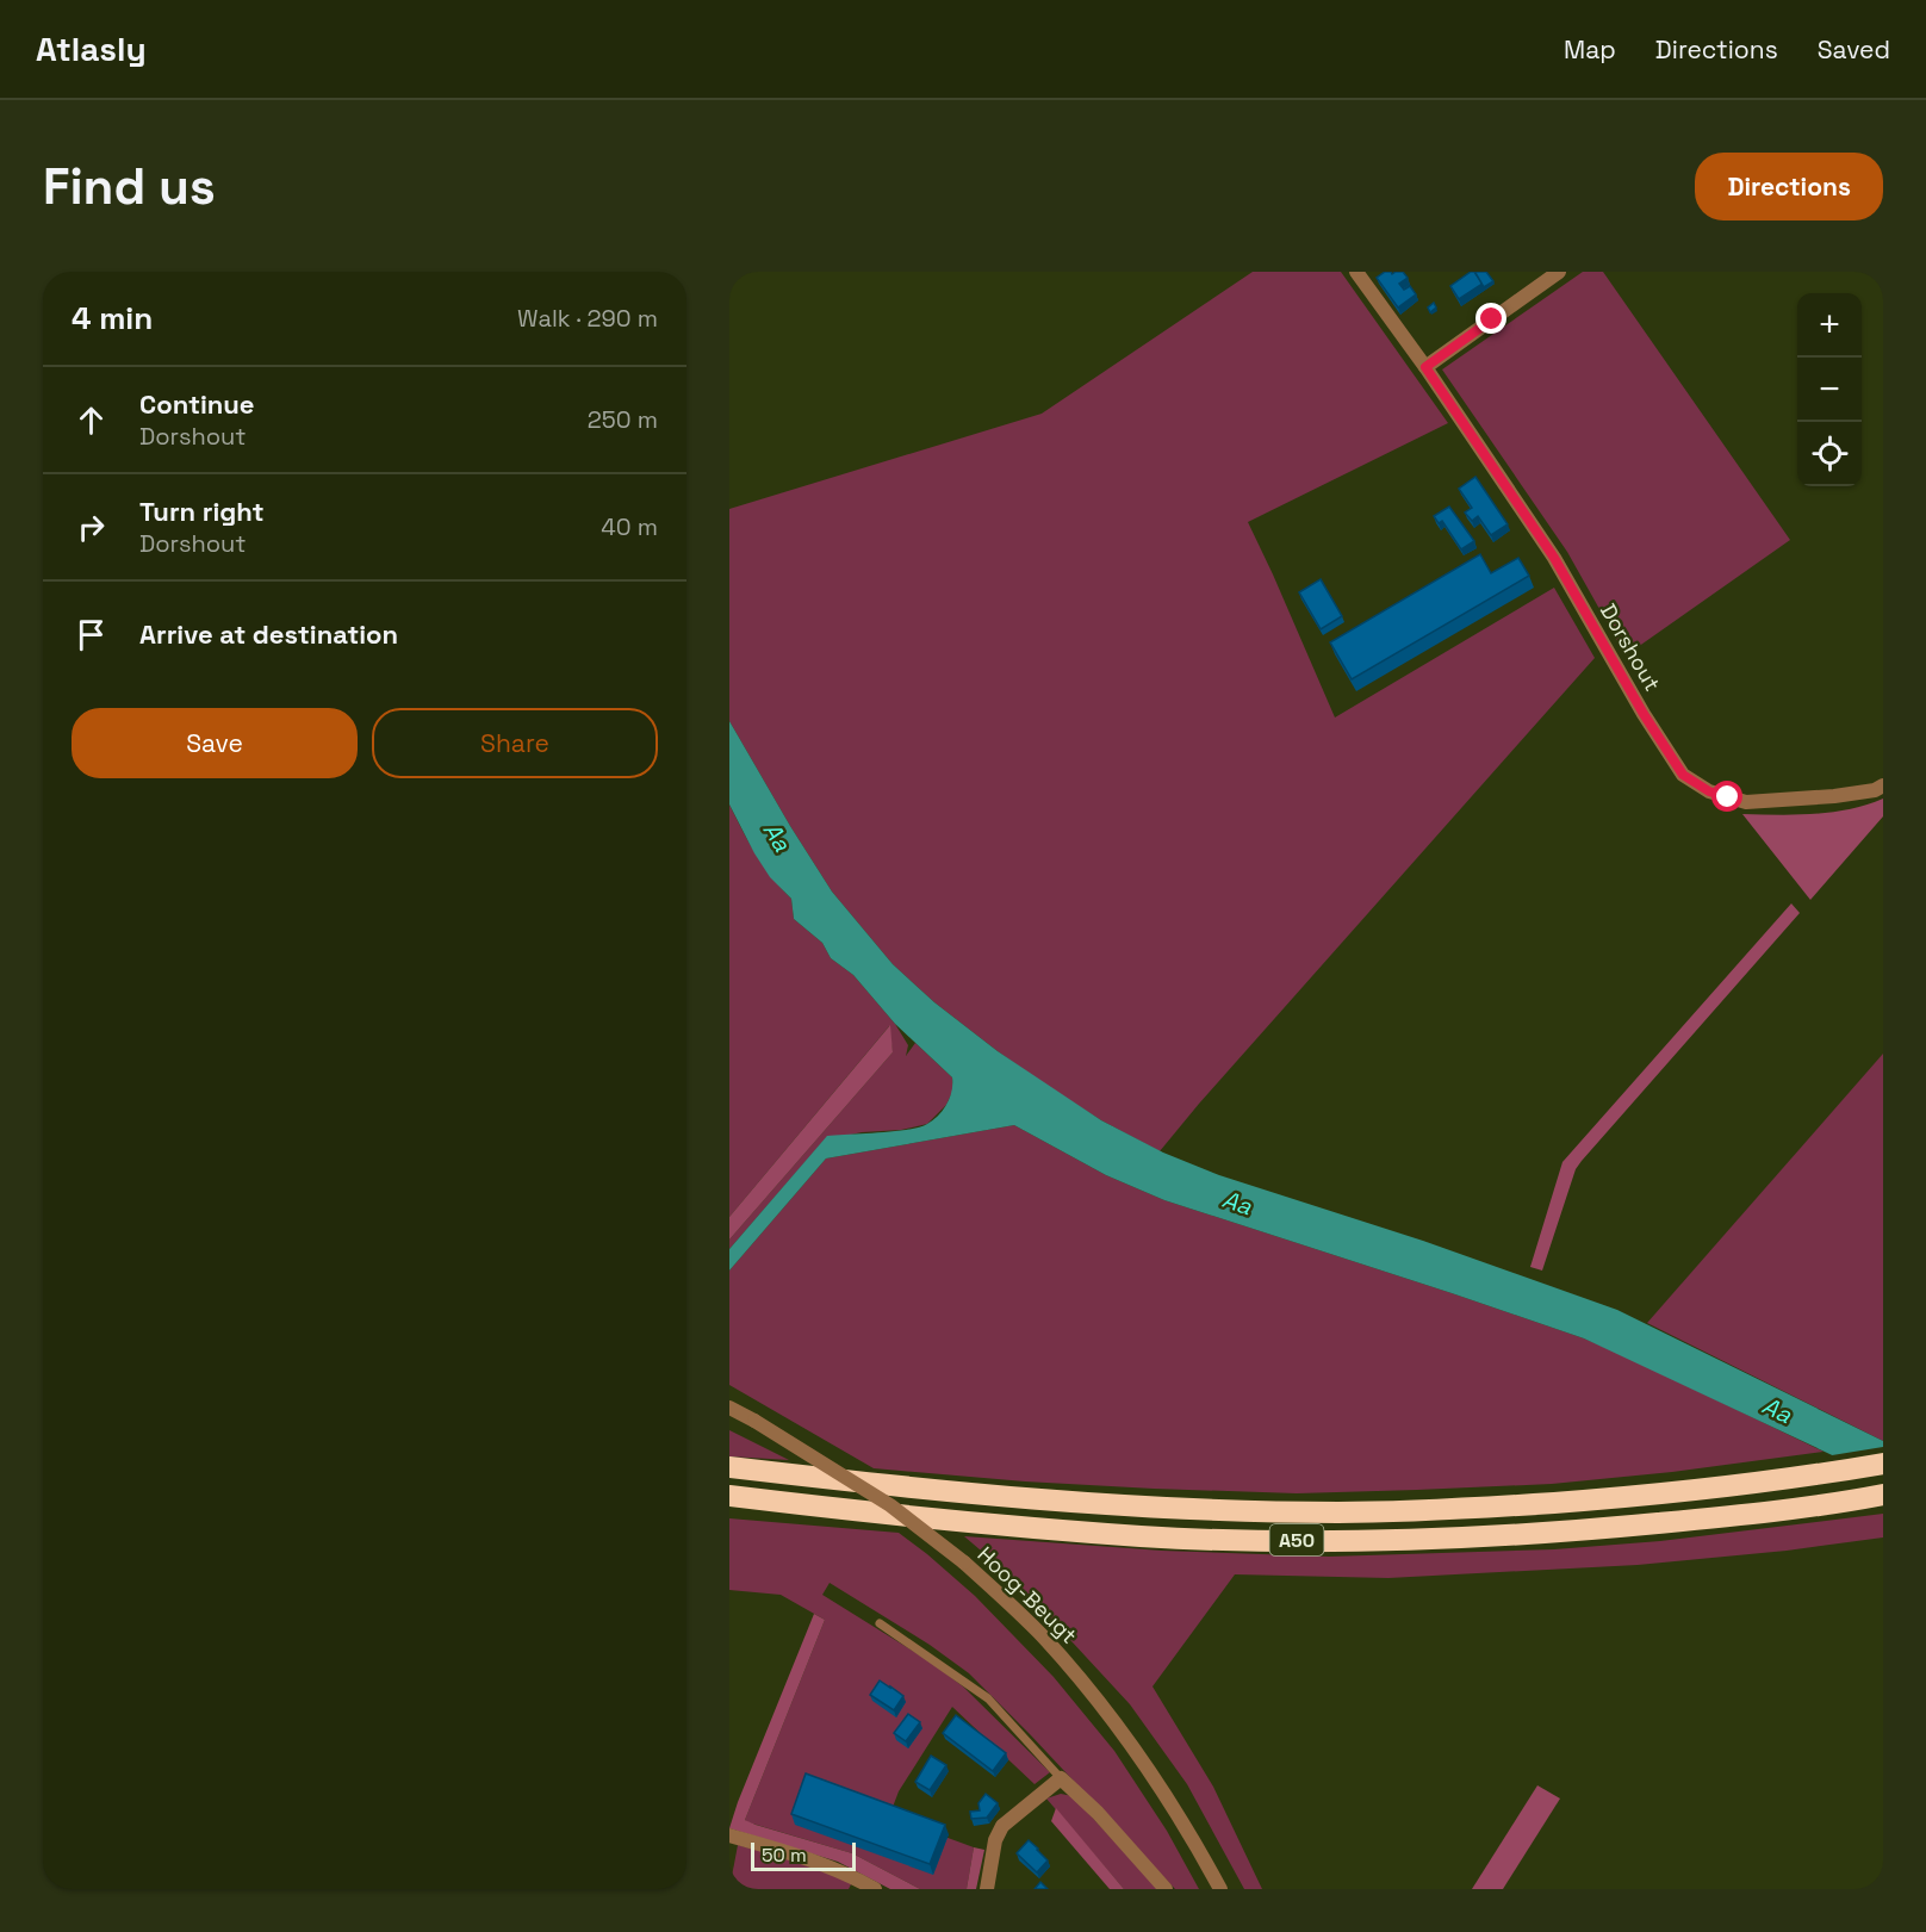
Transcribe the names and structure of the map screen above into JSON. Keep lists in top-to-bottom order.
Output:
{
  "streets": {
    "highway": ["A50"],
    "street": ["Dorshout", "Hoog-Beugt"]
  },
  "water": ["Aa"],
  "scale_bar": "50 m",
  "page": {
    "header": "Atlasly",
    "nav": ["Map", "Directions", "Saved"],
    "buttons": [
      "Directions",
      ["Save", "Share"]
    ],
    "title": "Find us",
    "heading": ["4 min", "Walk · 290 m"],
    "map_buttons": ["+", "−"],
    "list": [
      ["Continue", "Dorshout", "250 m"],
      ["Turn right", "Dorshout", "40 m"],
      "Arrive at destination"
    ],
    "scale": "50 m"
  }
}
